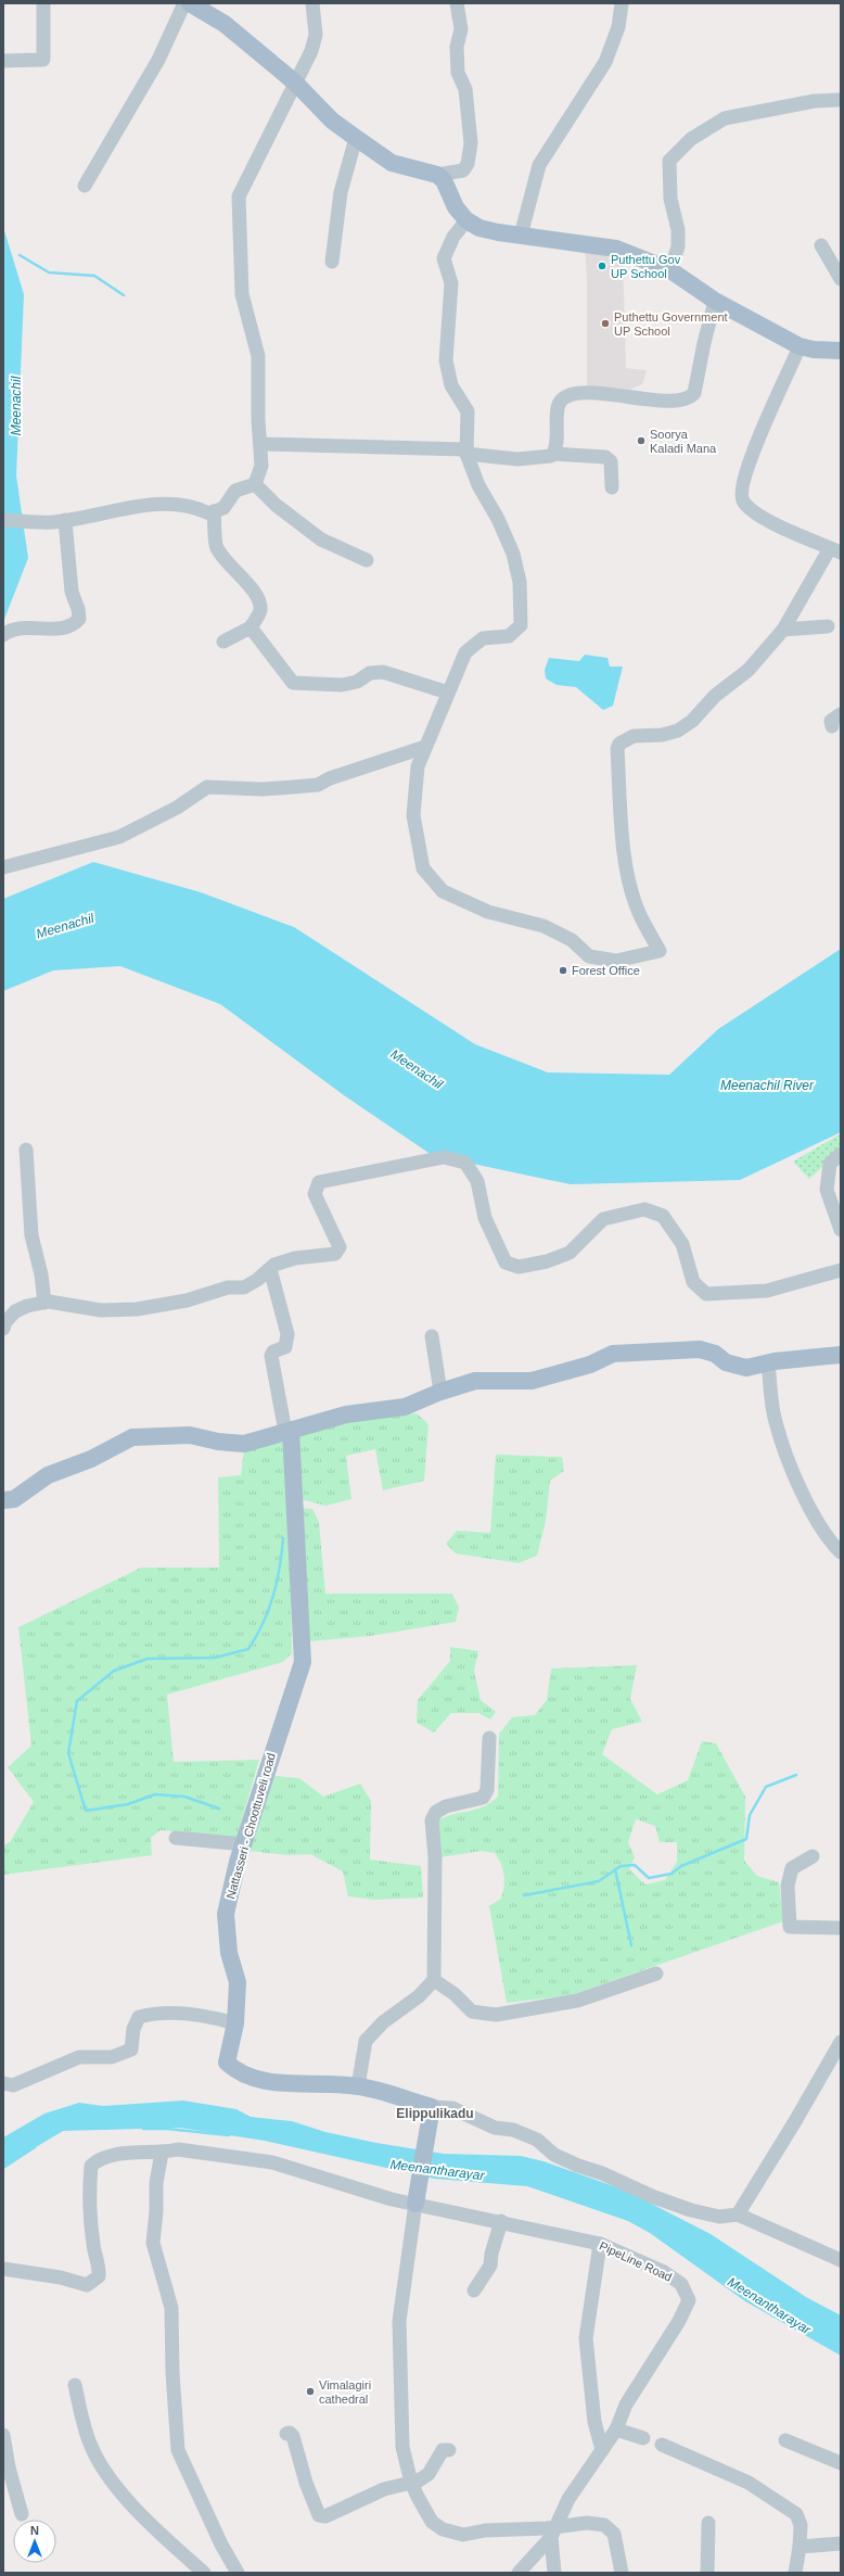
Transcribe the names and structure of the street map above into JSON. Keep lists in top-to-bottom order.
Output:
{
  "streets": {
    "main road": ["Nattasseri - Choottuveli road"],
    "street": ["PipeLine Road"]
  },
  "districts": ["Elippulikadu"],
  "water": ["Meenachil", "Meenachil River", "Meenantharayar"],
  "places": [
    "Puthettu Gov UP School",
    "Puthettu Government UP School",
    "Soorya Kaladi Mana",
    "Forest Office",
    "Vimalagiri cathedral"
  ],
  "north": "top"
}
